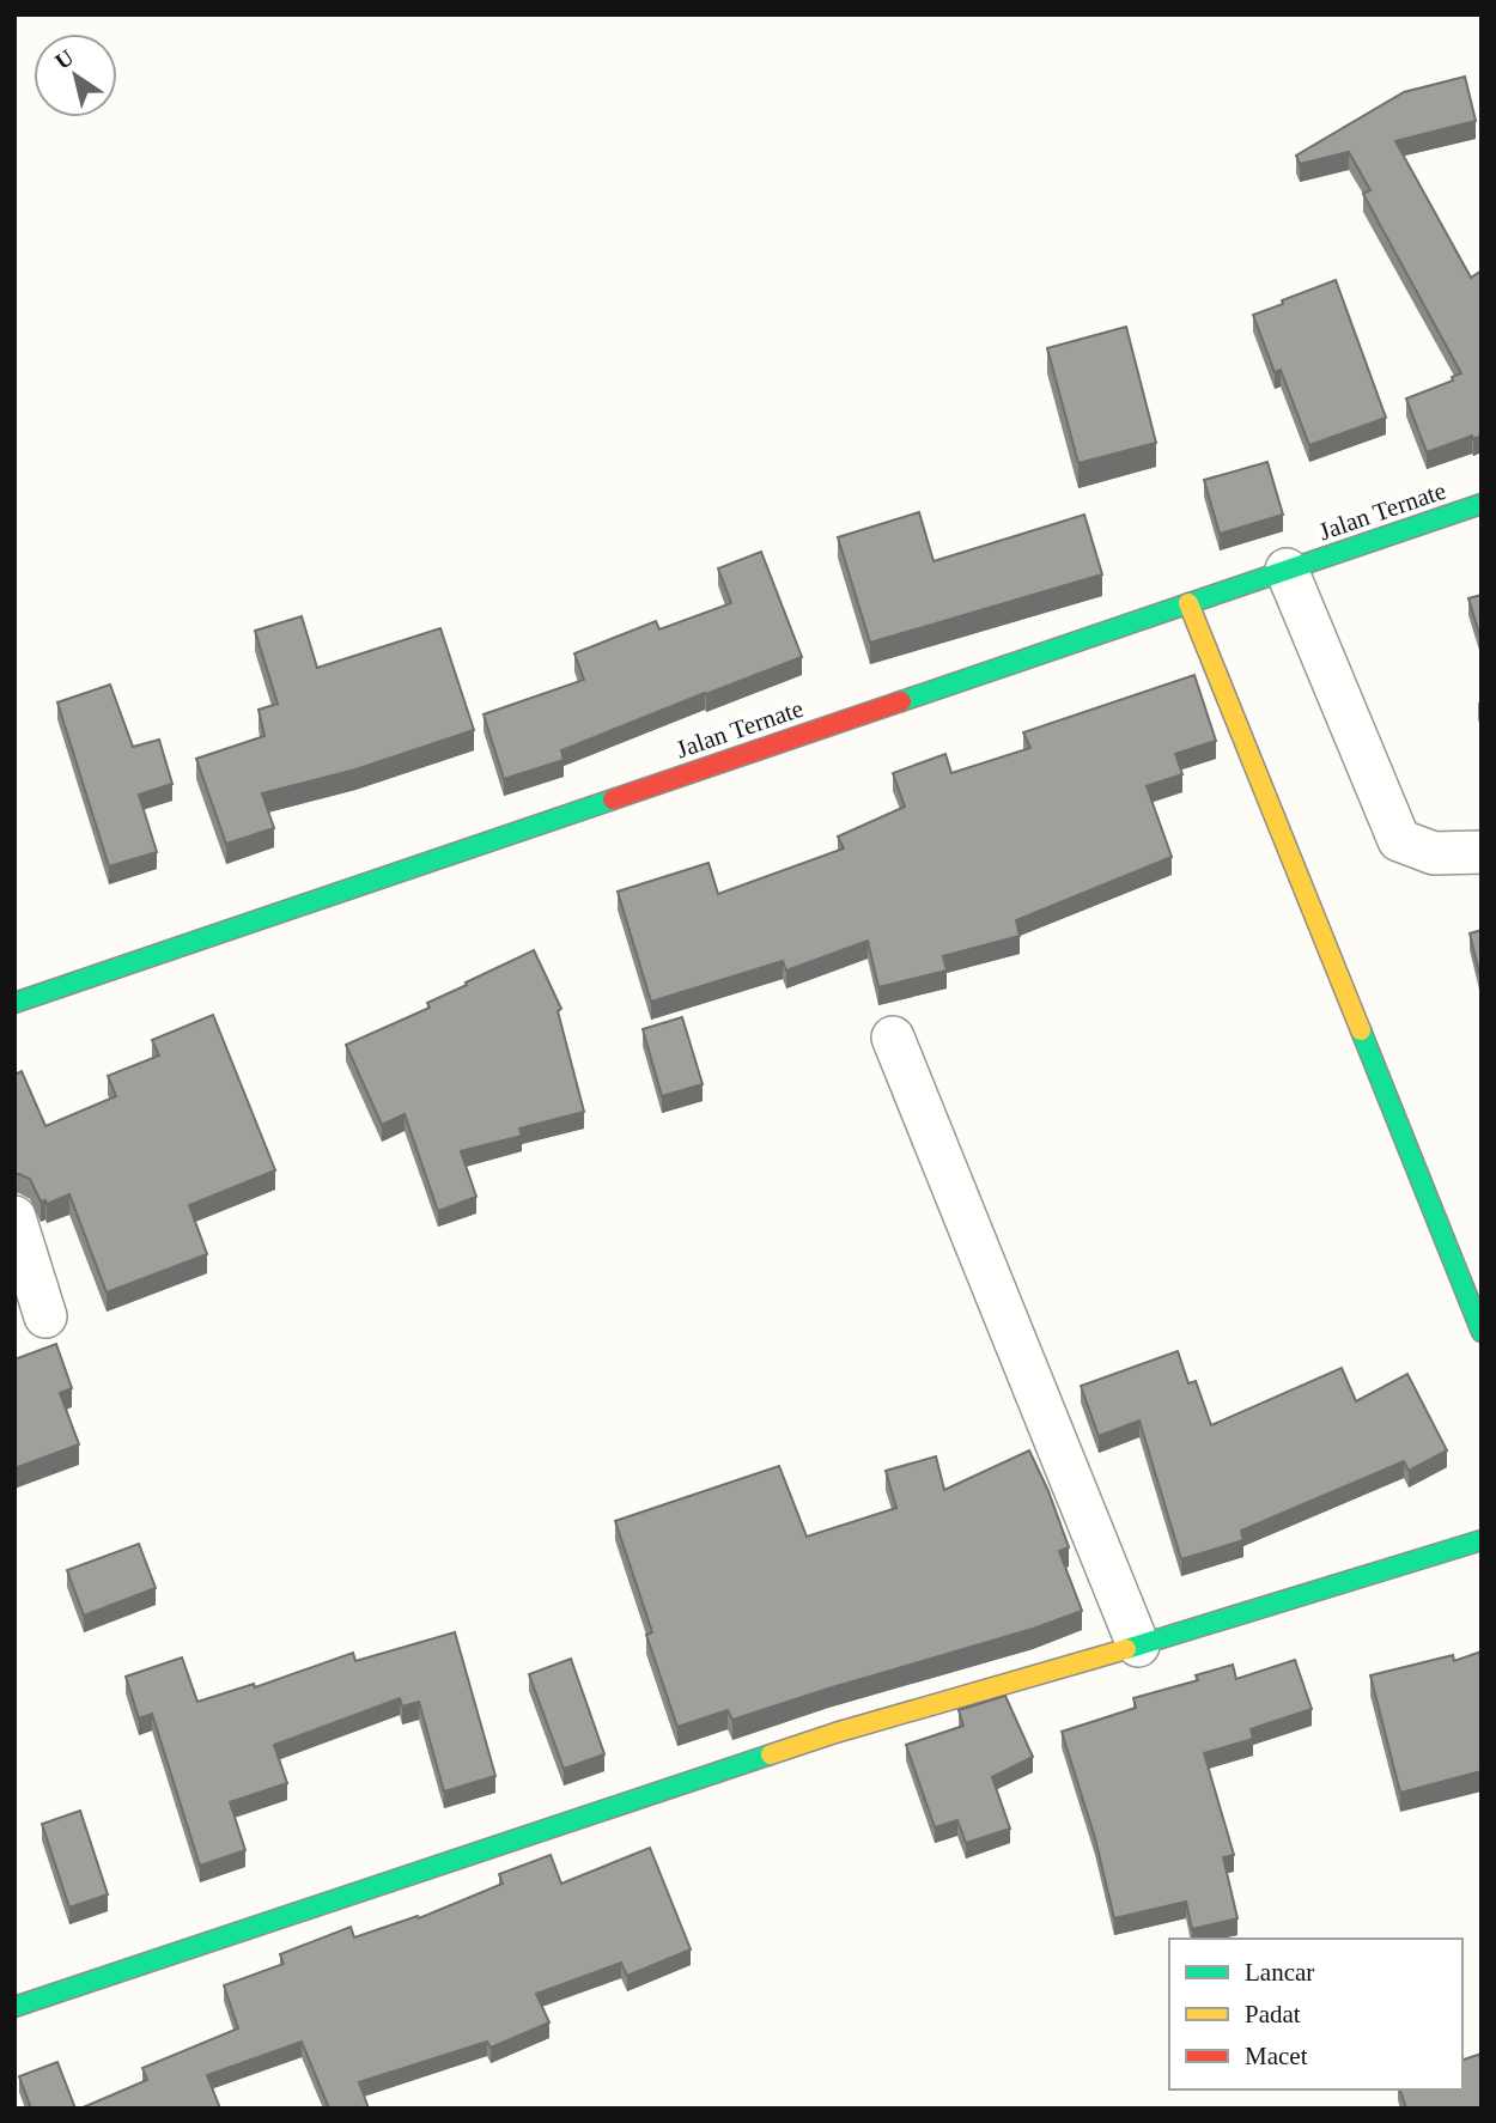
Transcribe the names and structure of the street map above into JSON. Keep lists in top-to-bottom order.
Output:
{
  "streets": {
    "street": ["Jalan Ternate"]
  },
  "legend": ["Lancar", "Padat", "Macet"],
  "north": "top left"
}
